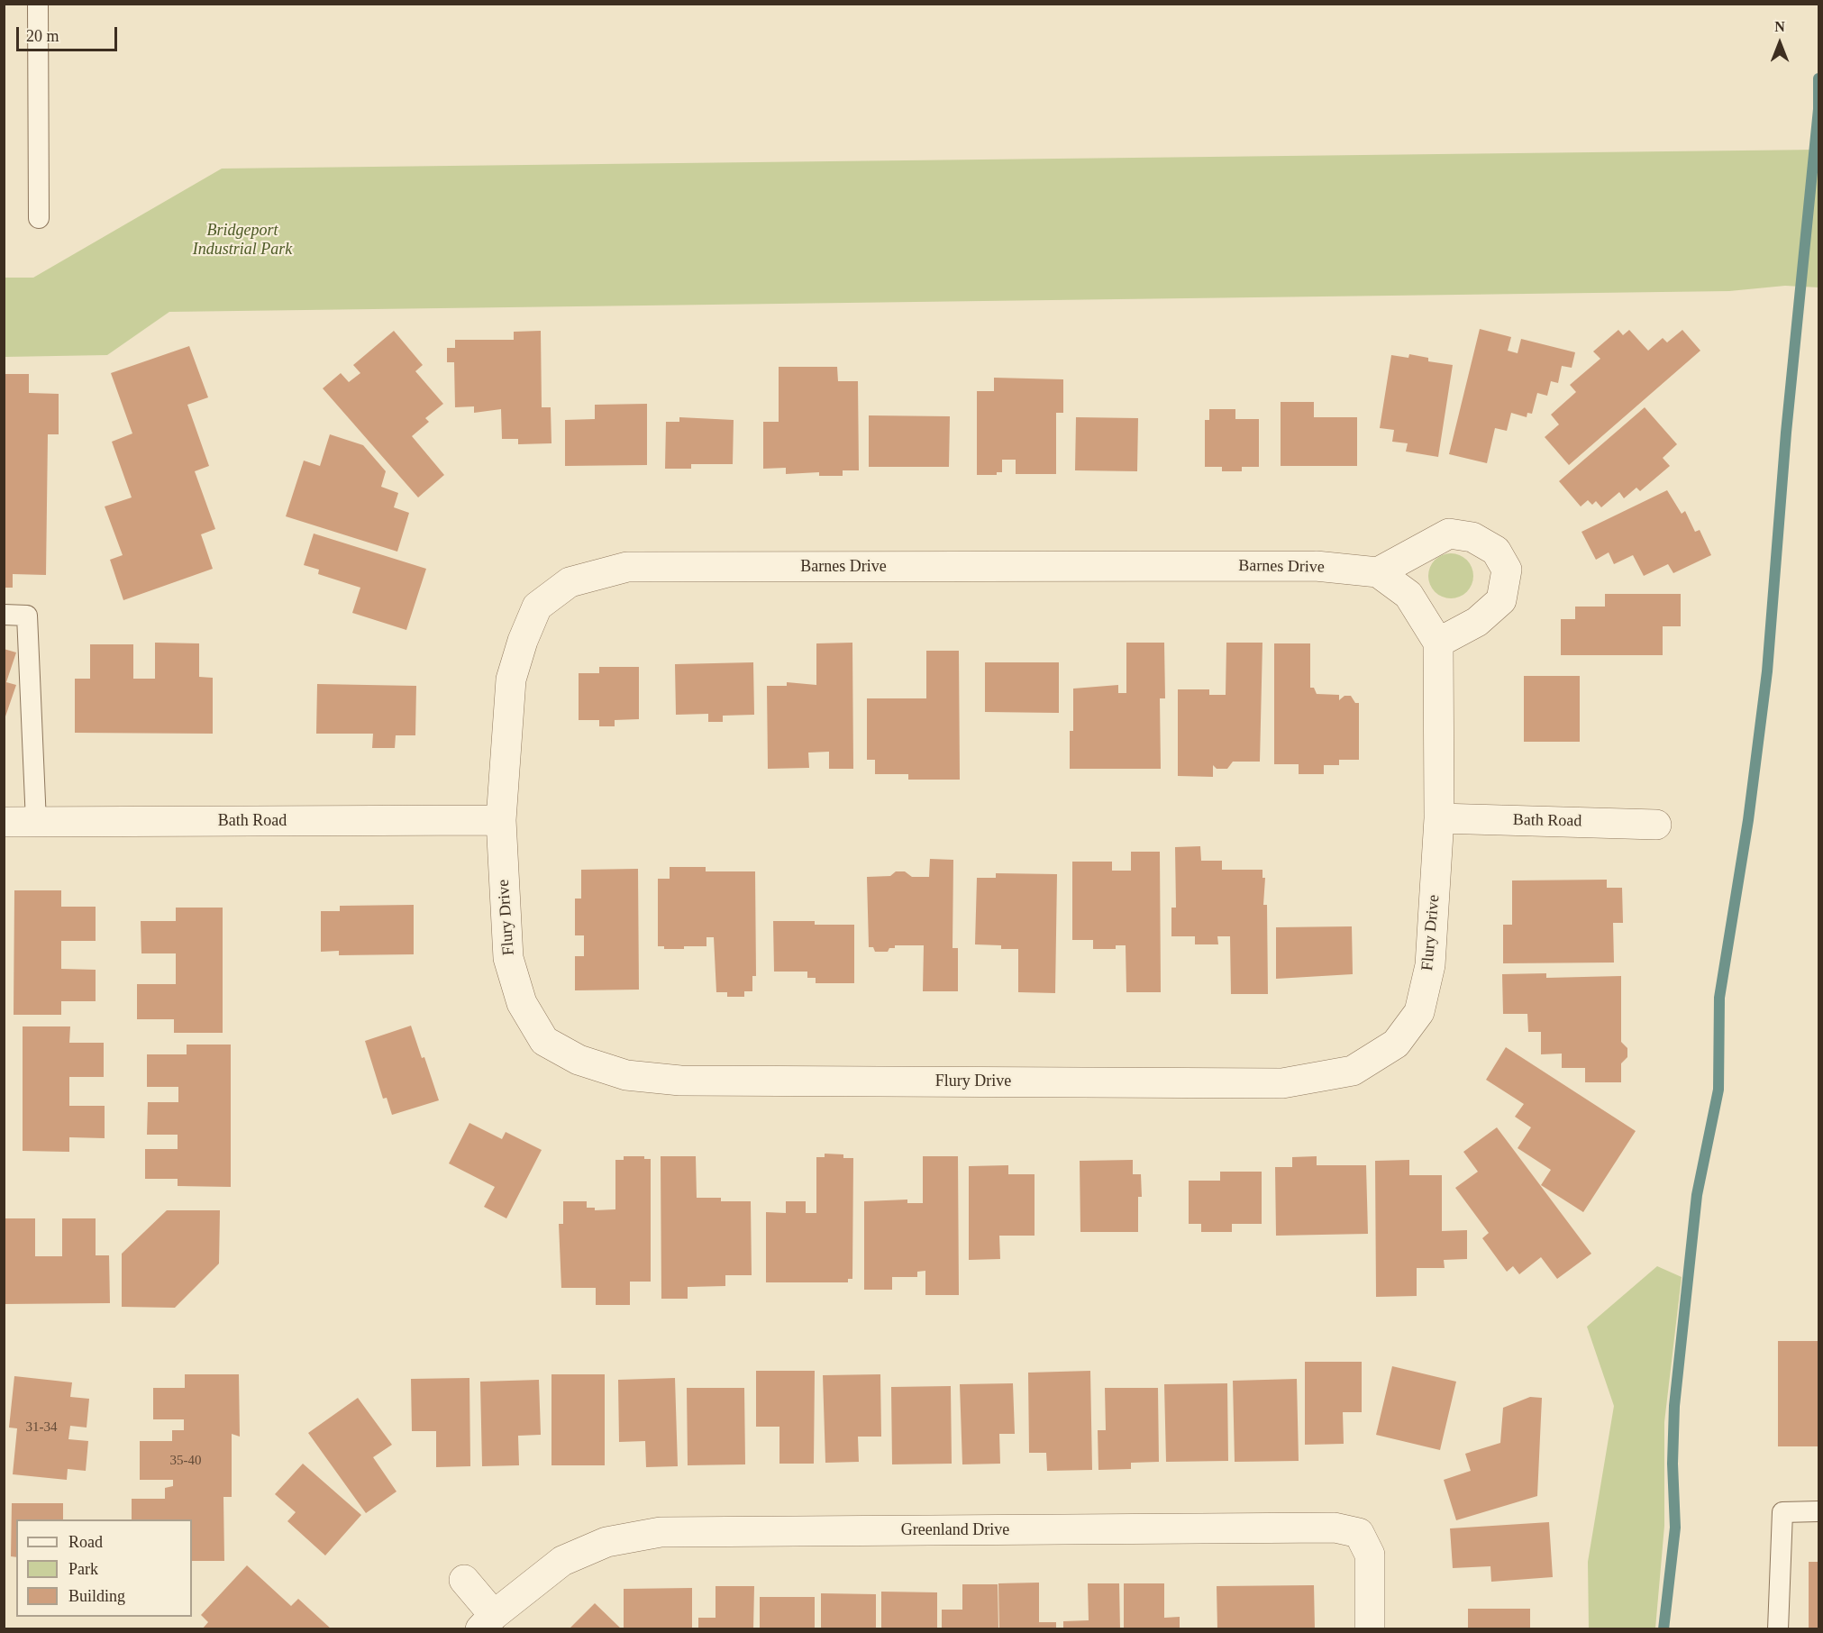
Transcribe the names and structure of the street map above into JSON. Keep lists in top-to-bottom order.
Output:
{
  "streets": {
    "street": [
      "Barnes Drive",
      "Bath Road",
      "Flury Drive",
      "Greenland Drive"
    ]
  },
  "crossings": [
    ["Barnes Drive", "Bath Road"],
    ["Barnes Drive", "Flury Drive"],
    ["Bath Road", "Flury Drive"]
  ],
  "parks": ["Bridgeport Industrial Park"],
  "house_numbers": ["31-34", "35-40"],
  "legend": ["Road", "Park", "Building"],
  "scale_bar": "20 m",
  "north": "top"
}
